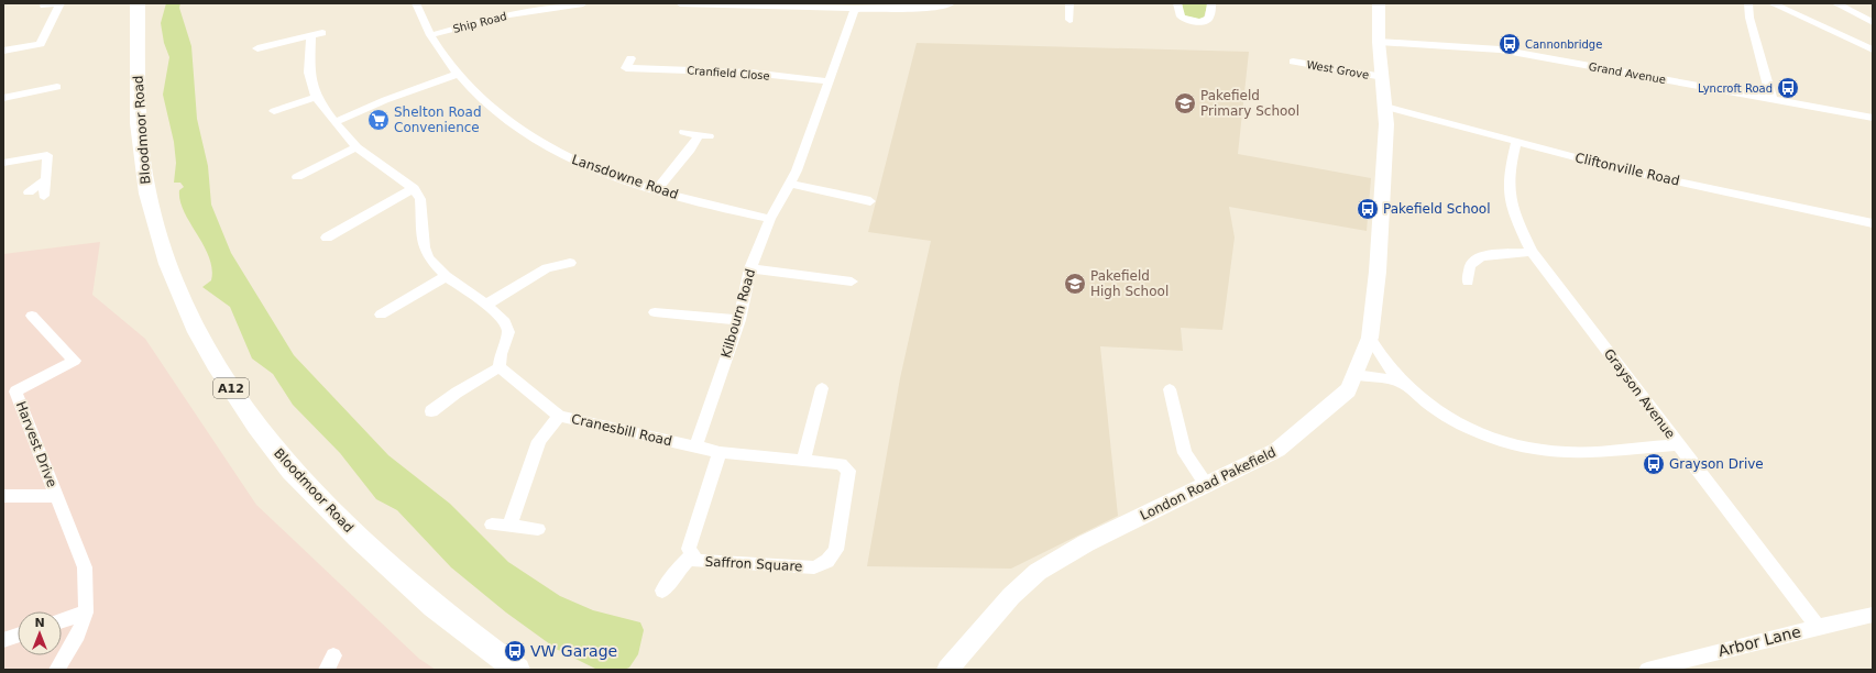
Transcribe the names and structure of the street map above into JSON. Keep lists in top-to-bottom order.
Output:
{
  "streets": {
    "highway": ["Bloodmoor Road", "A12"],
    "main road": ["London Road Pakefield"],
    "street": [
      "Ship Road",
      "West Grove",
      "Cranfield Close",
      "Grand Avenue",
      "Cliftonville Road",
      "Lansdowne Road",
      "Kilbourn Road",
      "Grayson Avenue",
      "Cranesbill Road",
      "Harvest Drive",
      "Saffron Square",
      "Arbor Lane"
    ]
  },
  "crossings": [
    ["Ship Road", "Lansdowne Road"],
    ["West Grove", "London Road Pakefield"],
    ["Cranfield Close", "Kilbourn Road"],
    ["Grand Avenue", "London Road Pakefield"],
    ["Cliftonville Road", "Grayson Avenue"],
    ["Cliftonville Road", "London Road Pakefield"],
    ["Lansdowne Road", "Kilbourn Road"],
    ["Kilbourn Road", "Cranesbill Road"],
    ["Grayson Avenue", "Arbor Lane"],
    ["Cranesbill Road", "Saffron Square"]
  ],
  "places": {
    "bus stop": [
      "Cannonbridge",
      "Lyncroft Road",
      "Pakefield School",
      "Grayson Drive",
      "VW Garage"
    ],
    "school or university": ["Pakefield Primary School", "Pakefield High School"],
    "supermarket": ["Shelton Road Convenience"]
  },
  "north": "top"
}
